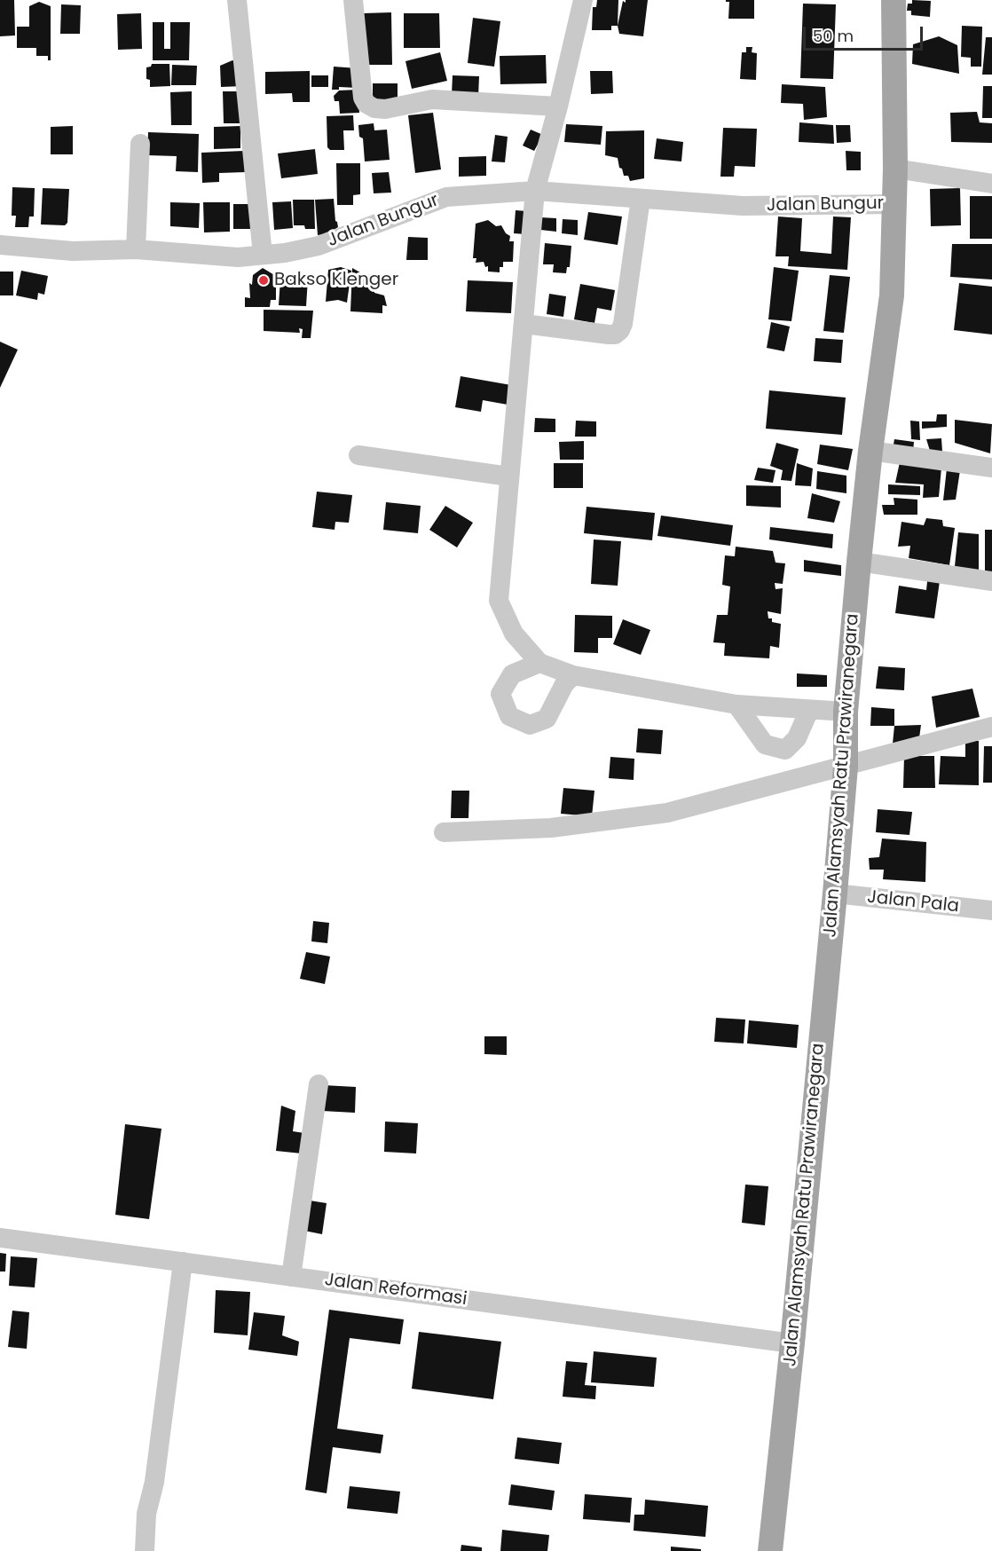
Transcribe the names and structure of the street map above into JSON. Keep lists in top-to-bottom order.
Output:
{
  "streets": {
    "main road": ["Jalan Alamsyah Ratu Prawiranegara"],
    "street": ["Jalan Bungur", "Jalan Pala", "Jalan Reformasi"]
  },
  "crossings": [
    ["Jalan Bungur", "Jalan Alamsyah Ratu Prawiranegara"],
    ["Jalan Alamsyah Ratu Prawiranegara", "Jalan Pala"],
    ["Jalan Alamsyah Ratu Prawiranegara", "Jalan Reformasi"]
  ],
  "places": ["Bakso Klenger"],
  "scale_bar": "50 m"
}
